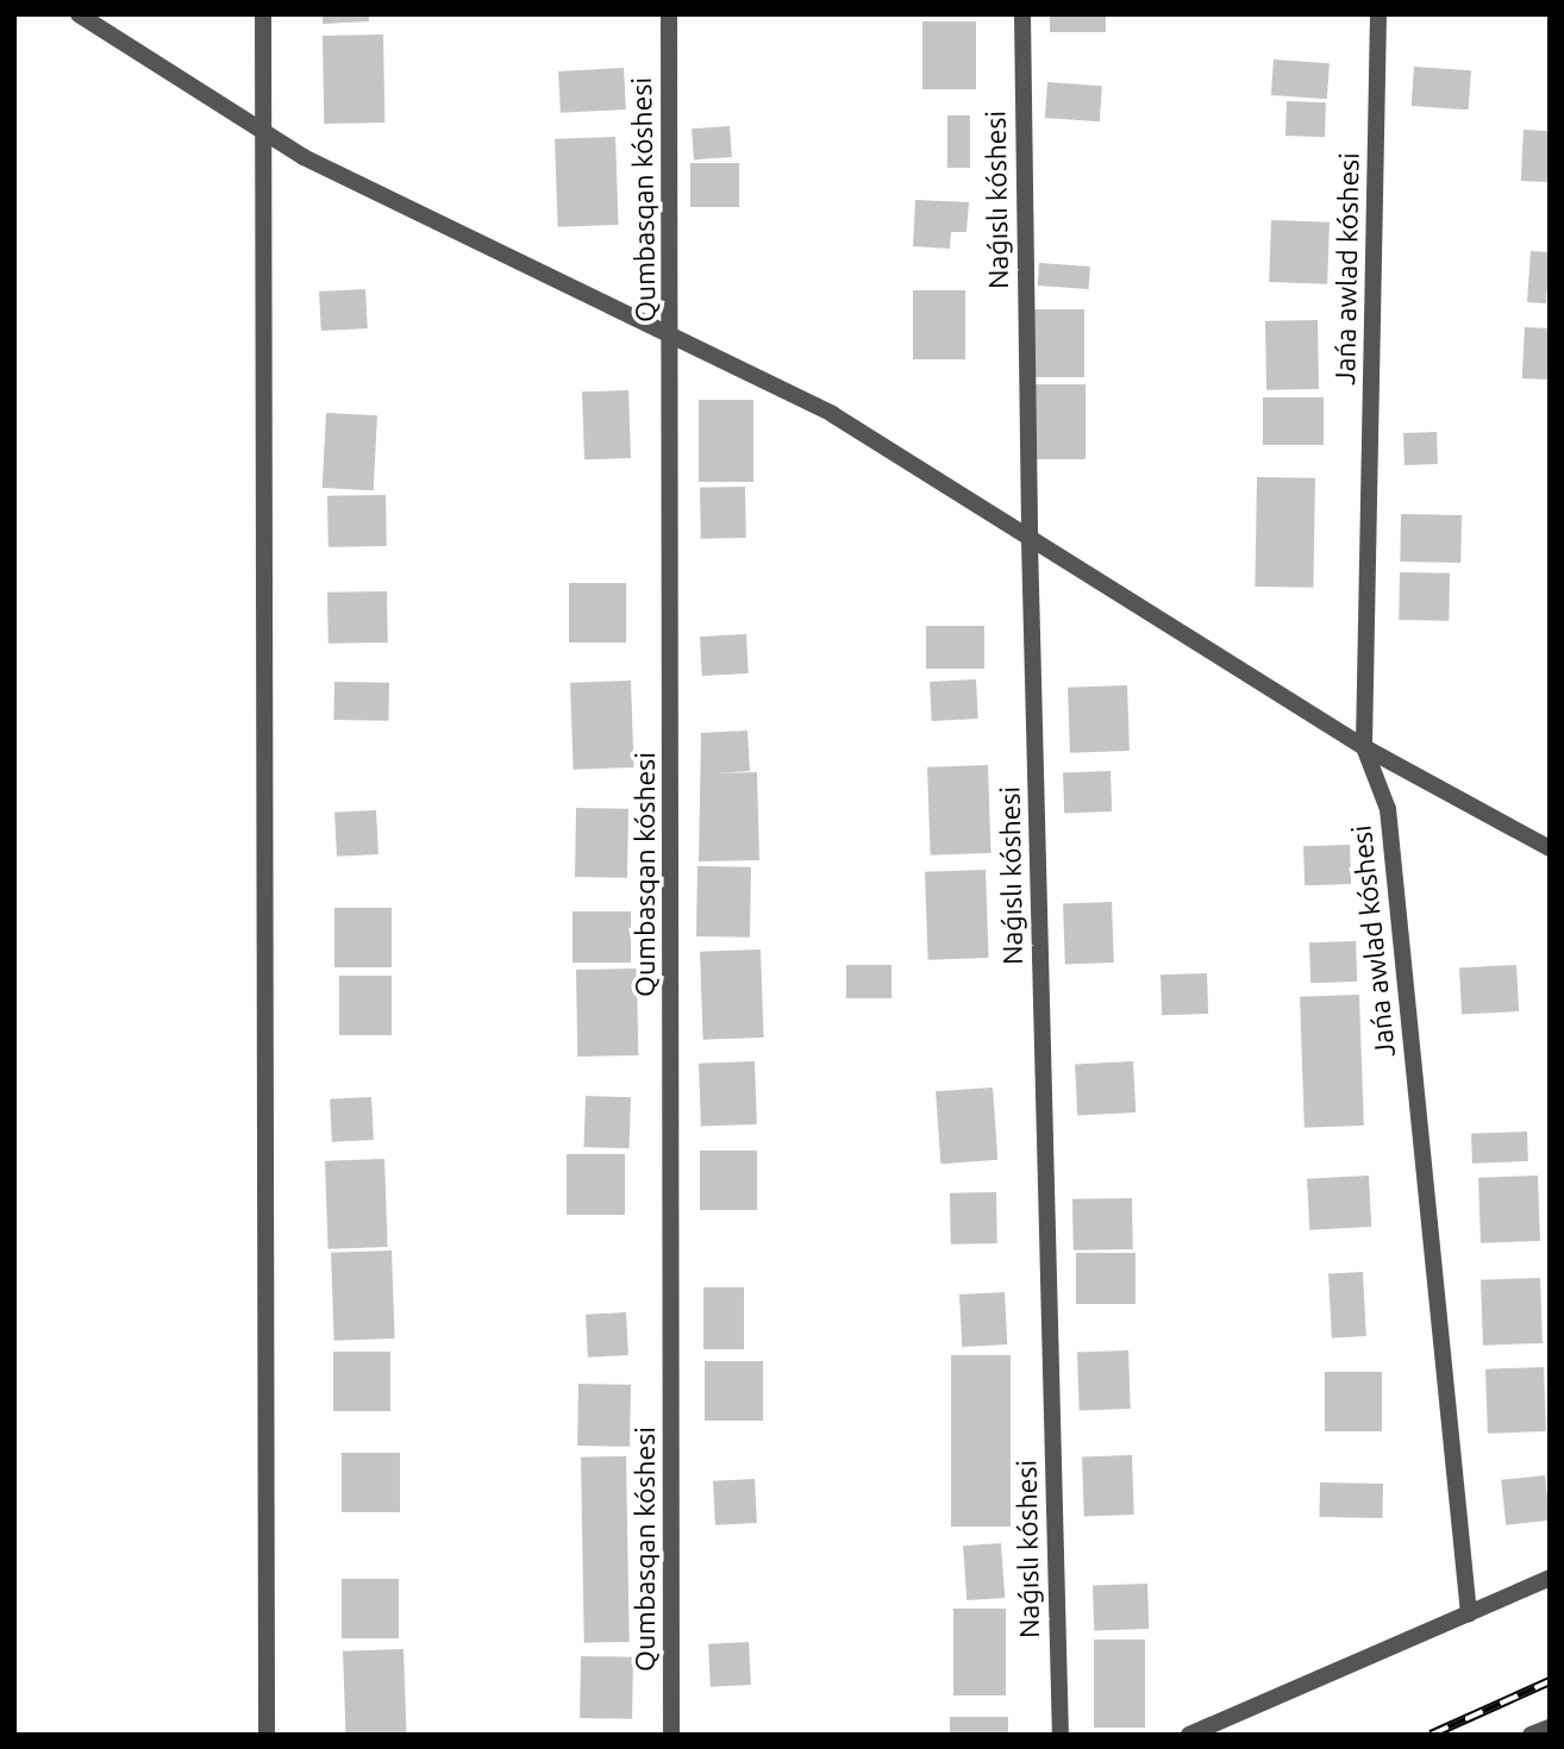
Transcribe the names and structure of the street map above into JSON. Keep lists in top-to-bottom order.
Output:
{
  "streets": {
    "street": ["Qumbasqan kóshesi", "Naǵıslı kóshesi", "Jańa awlad kóshesi"]
  }
}
